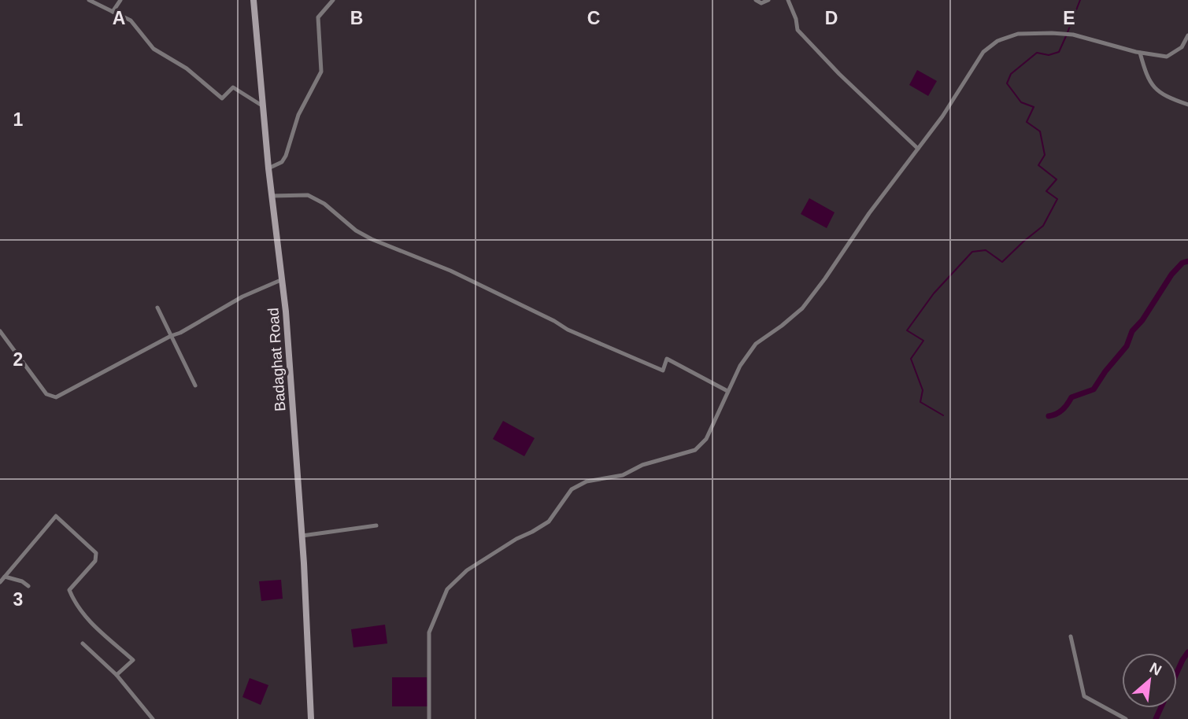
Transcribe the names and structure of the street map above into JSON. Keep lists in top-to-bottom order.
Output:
{
  "streets": {
    "main road": ["Badaghat Road"]
  },
  "north": "top right",
  "grid": {
    "columns": [
      "A",
      "B",
      "C",
      "D",
      "E"
    ],
    "rows": ["1", "2", "3"]
  }
}
